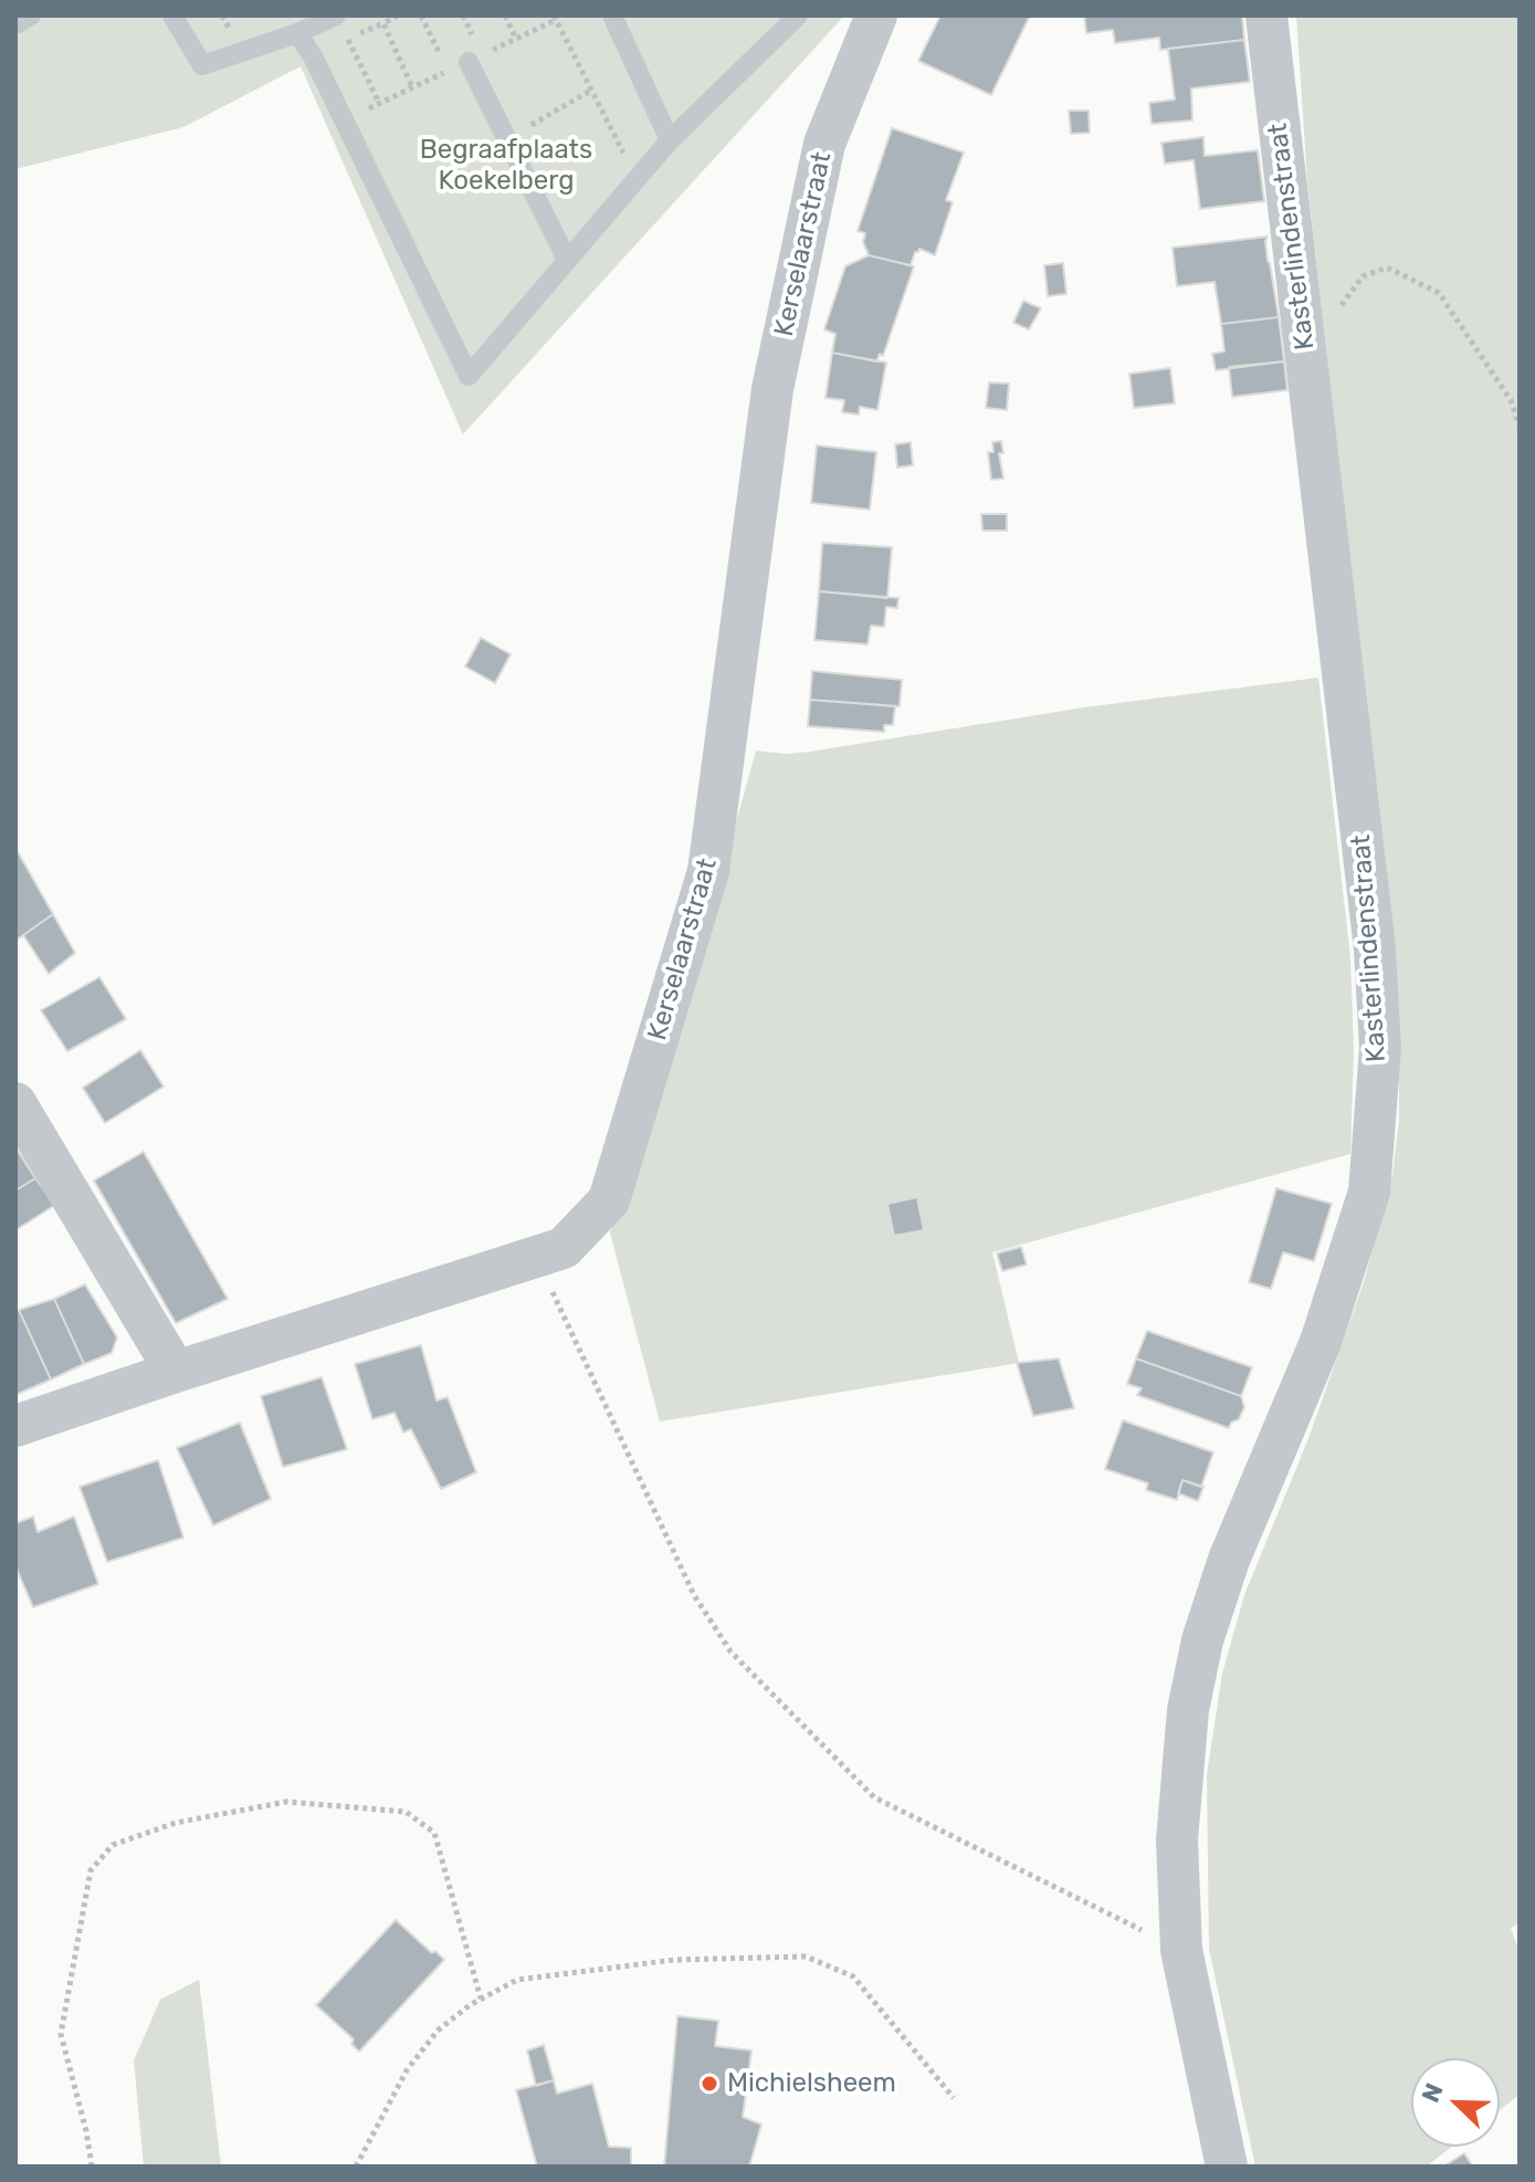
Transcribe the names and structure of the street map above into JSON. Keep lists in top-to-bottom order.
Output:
{
  "streets": {
    "street": ["Kasterlindenstraat", "Kerselaarstraat"]
  },
  "parks": ["Begraafplaats Koekelberg"],
  "places": ["Michielsheem"],
  "north": "top left"
}
